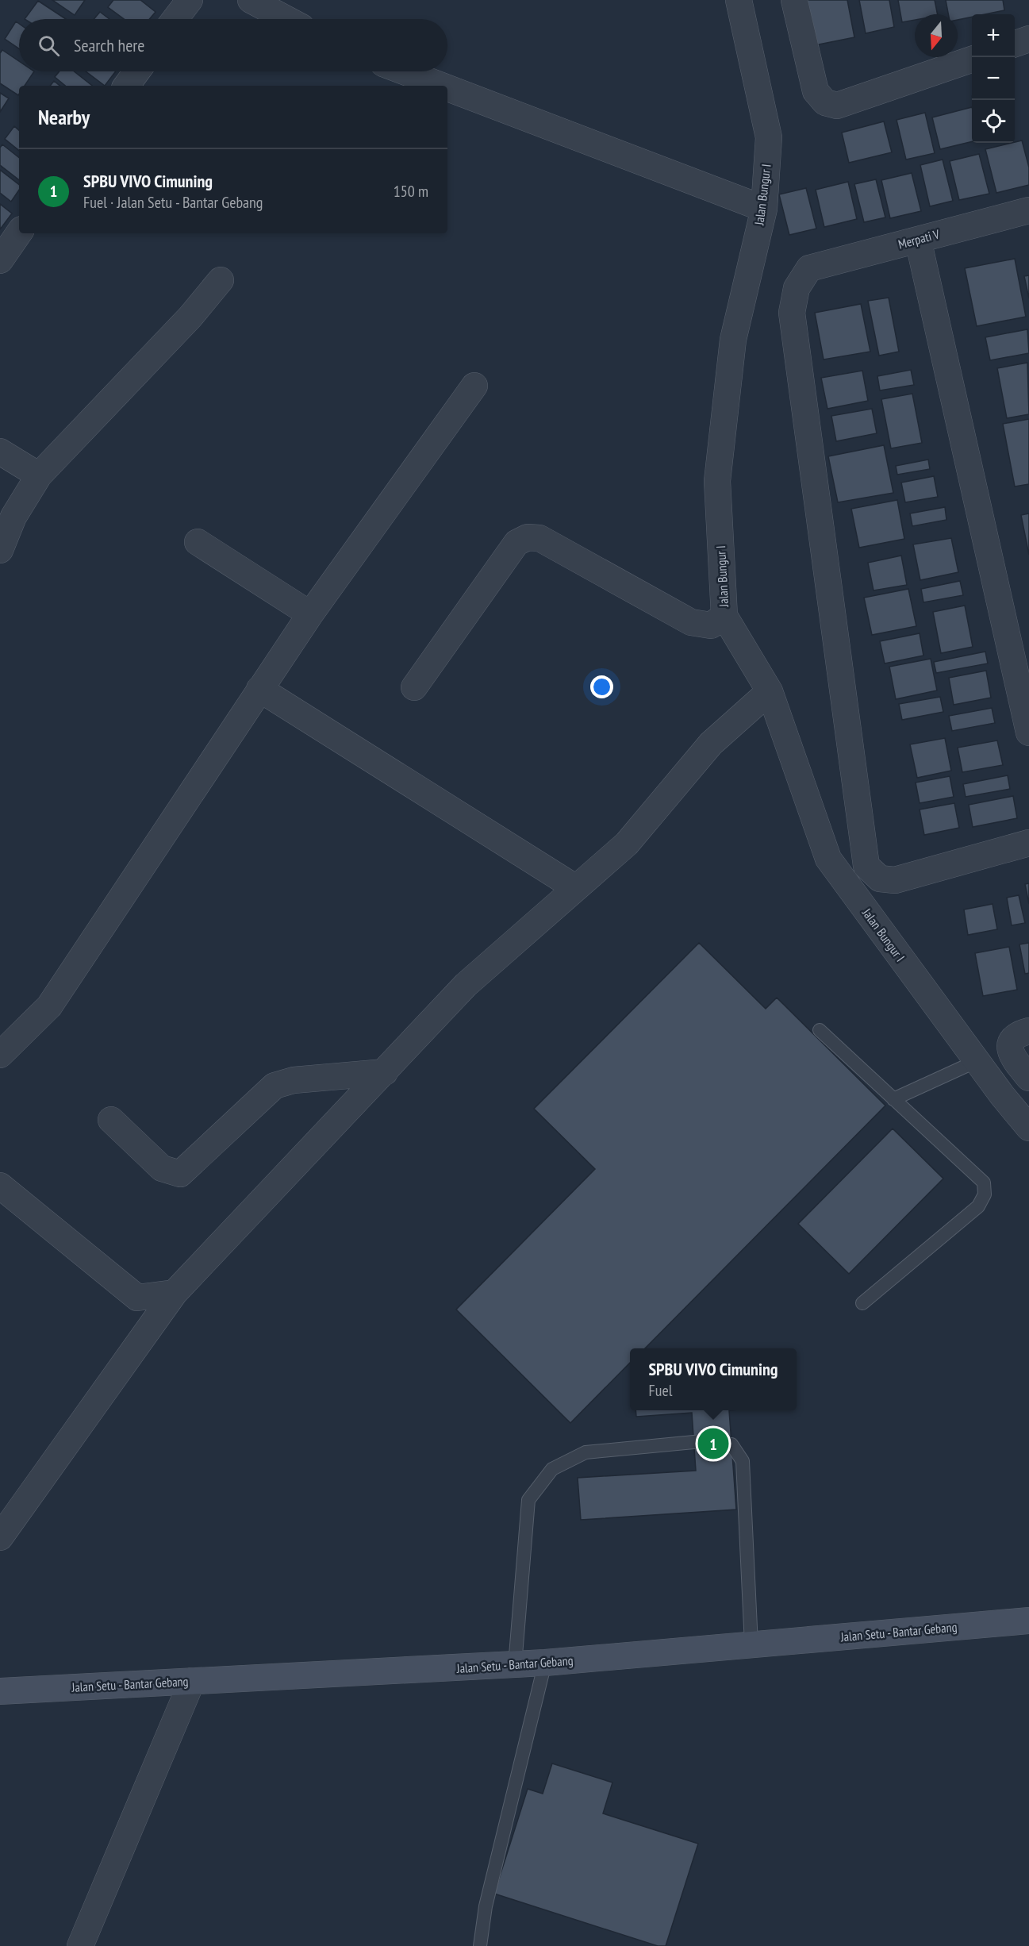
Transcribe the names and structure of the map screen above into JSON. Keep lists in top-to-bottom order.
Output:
{
  "streets": {
    "main road": ["Jalan Setu - Bantar Gebang"],
    "street": ["Jalan Bungur I", "Merpati V"]
  },
  "north": "bottom",
  "page": {
    "map_buttons": ["+", "−"],
    "search": "Search here",
    "heading": "Nearby",
    "list": [
      {
        "mark": "1",
        "name": "SPBU VIVO Cimuning",
        "note": "Fuel · Jalan Setu - Bantar Gebang",
        "value": "150 m"
      }
    ],
    "popup": ["SPBU VIVO Cimuning", "Fuel"],
    "pins": "1"
  }
}
